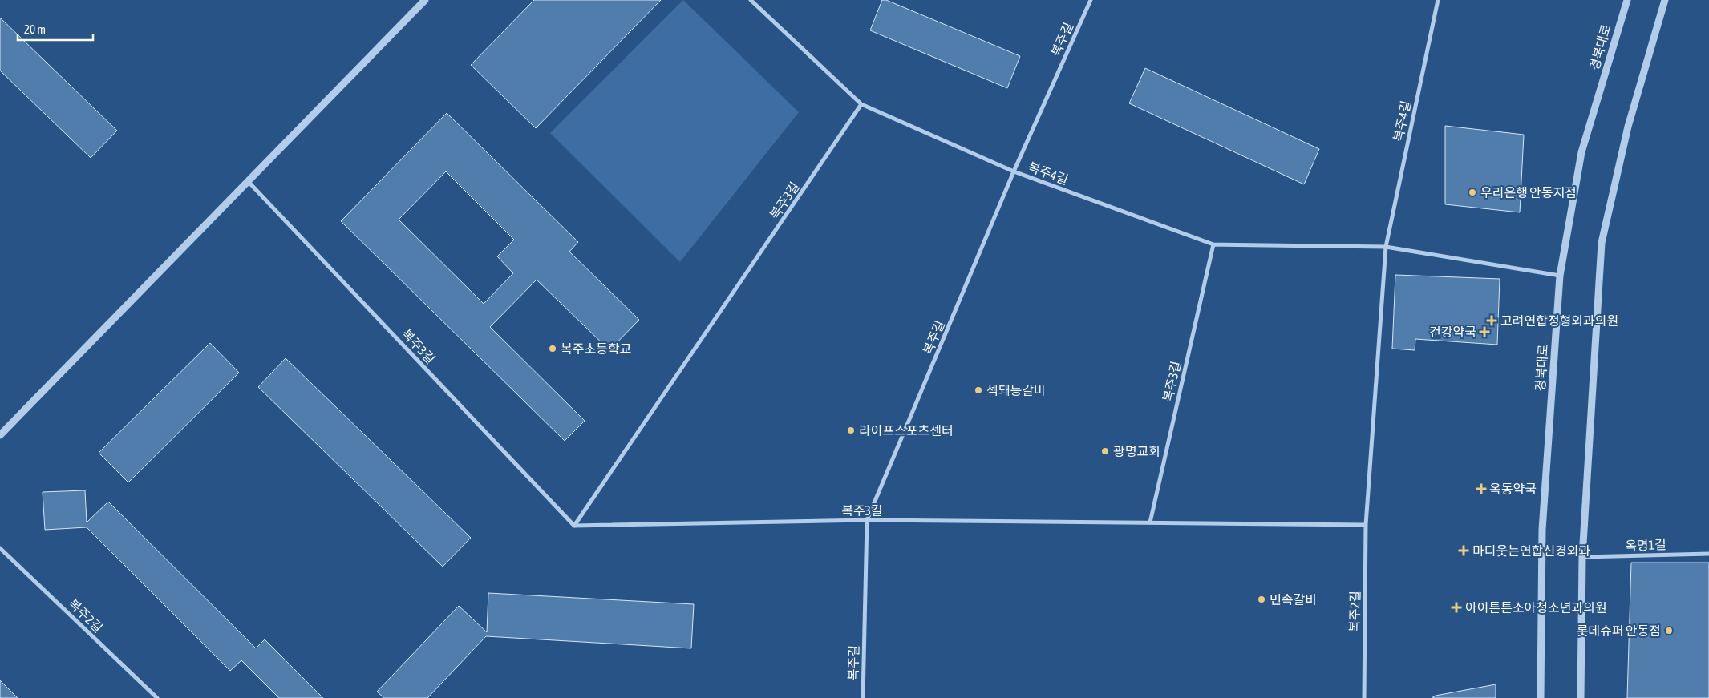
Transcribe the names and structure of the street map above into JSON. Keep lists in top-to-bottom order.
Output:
{
  "streets": {
    "street": [
      "복주길",
      "경북대로",
      "복주4길",
      "복주3길",
      "옥명1길",
      "복주2길"
    ]
  },
  "crossings": [
    ["복주길", "복주4길"],
    ["복주길", "복주3길"],
    ["경북대로", "복주4길"],
    ["복주4길", "복주3길"],
    ["복주4길", "복주2길"],
    ["복주3길", "복주2길"]
  ],
  "places": {
    "other": [
      "우리은행 안동지점",
      "복주초등학교",
      "섹돼등갈비",
      "라이프스포츠센터",
      "광명교회",
      "민속갈비",
      "롯데슈퍼 안동점"
    ],
    "health": [
      "고려연합정형외과의원",
      "건강약국",
      "옥동약국",
      "마디웃는연합신경외과",
      "아이튼튼소아청소년과의원"
    ]
  },
  "scale_bar": "20 m"
}
